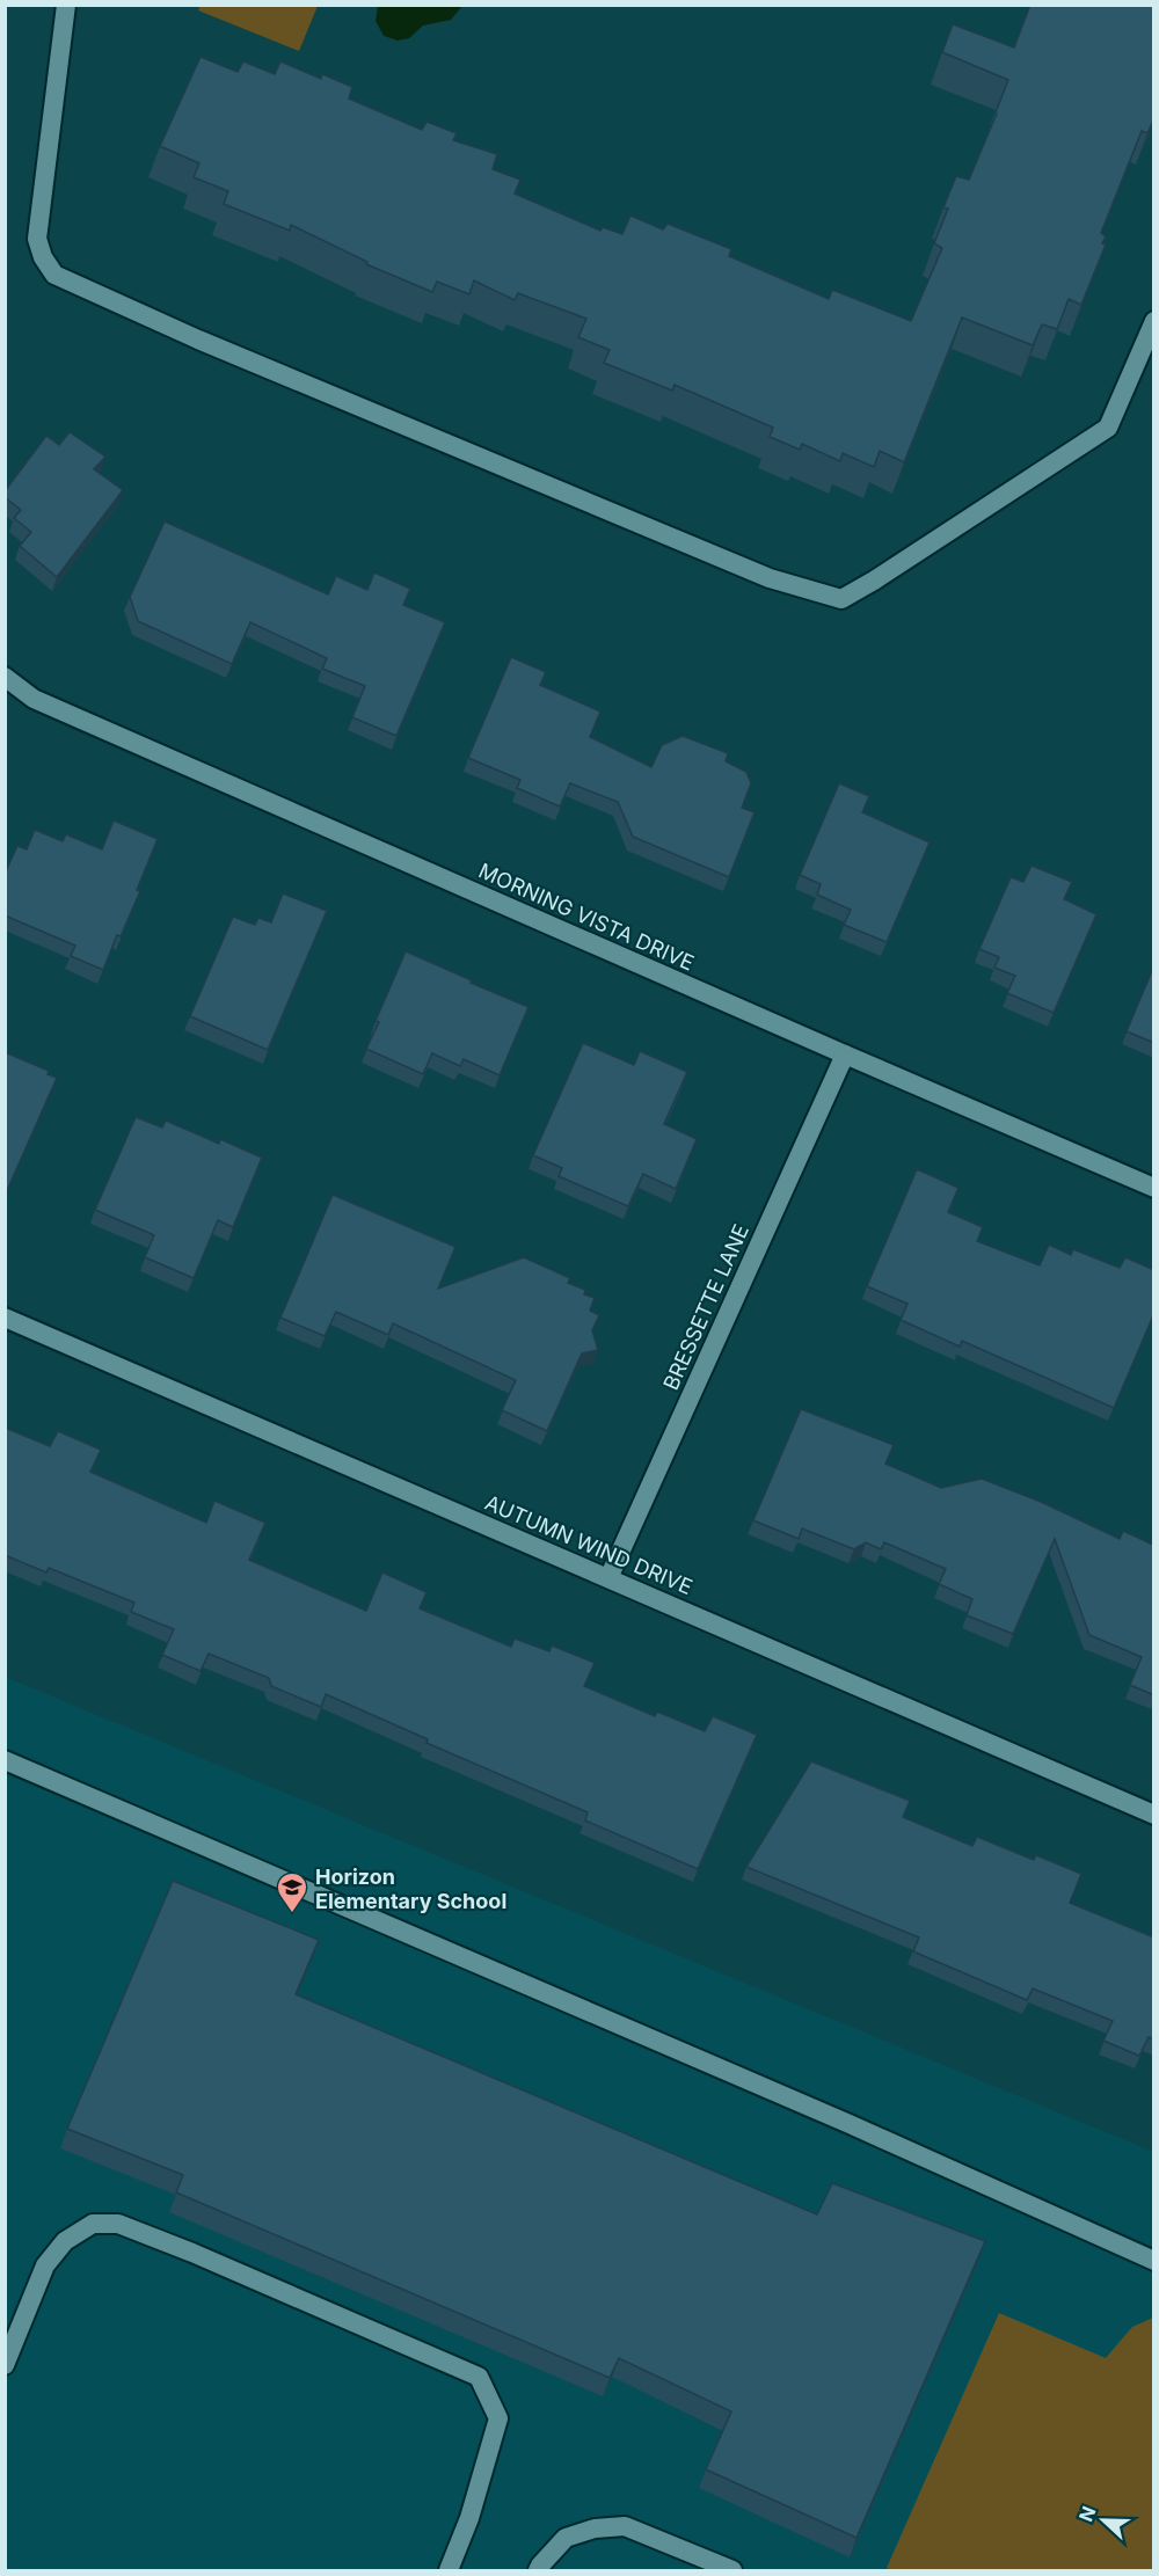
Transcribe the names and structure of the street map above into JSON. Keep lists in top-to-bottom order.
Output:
{
  "streets": {
    "street": ["MORNING VISTA DRIVE", "BRESSETTE LANE", "AUTUMN WIND DRIVE"]
  },
  "crossings": [
    ["MORNING VISTA DRIVE", "BRESSETTE LANE"],
    ["BRESSETTE LANE", "AUTUMN WIND DRIVE"]
  ],
  "places": {
    "school or university": ["Horizon Elementary School"]
  },
  "north": "left"
}
